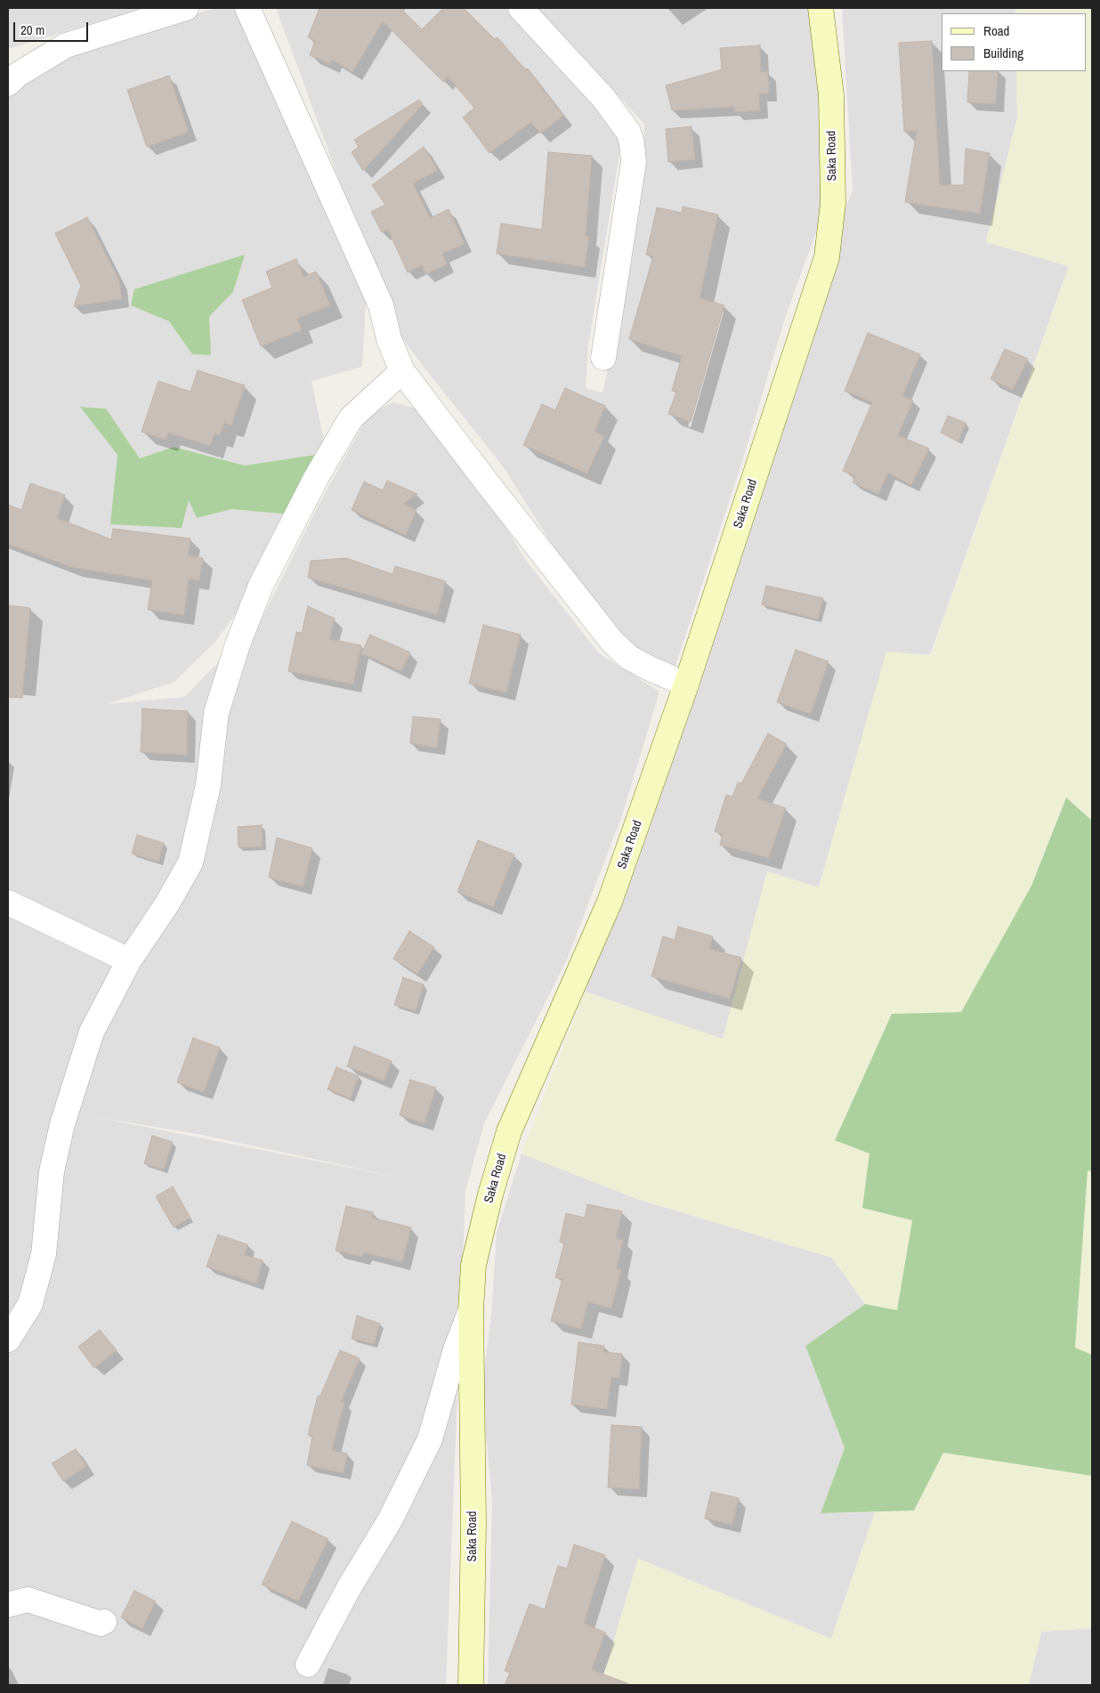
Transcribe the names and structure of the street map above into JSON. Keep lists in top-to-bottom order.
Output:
{
  "streets": {
    "main road": ["Saka Road"]
  },
  "legend": ["Road", "Building"],
  "scale_bar": "20 m"
}
